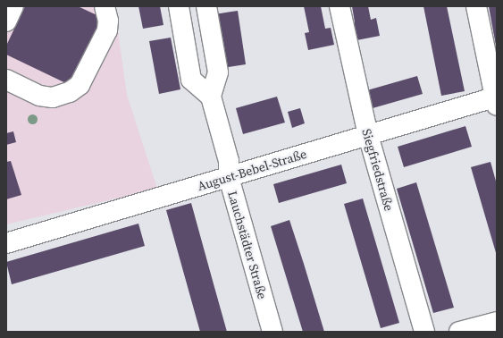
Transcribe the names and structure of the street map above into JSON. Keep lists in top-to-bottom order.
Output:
{
  "streets": {
    "street": ["August-Bebel-Straße", "Siegfriedstraße", "Lauchstädter Straße"]
  },
  "crossings": [
    ["August-Bebel-Straße", "Siegfriedstraße"],
    ["August-Bebel-Straße", "Lauchstädter Straße"]
  ]
}
